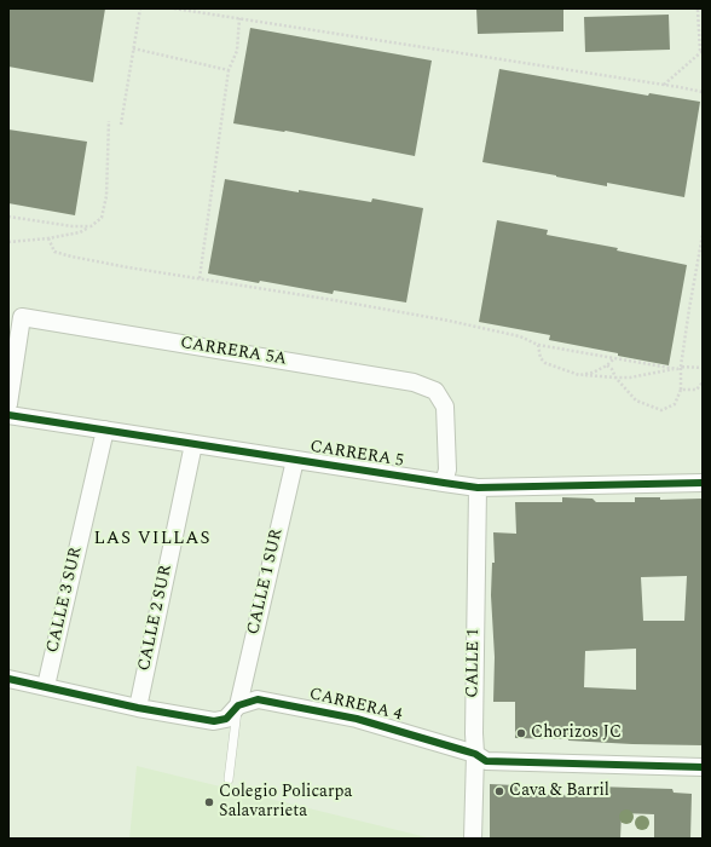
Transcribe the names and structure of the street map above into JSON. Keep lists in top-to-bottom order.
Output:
{
  "streets": {
    "street": [
      "CARRERA 5A",
      "CARRERA 5",
      "CALLE 1 SUR",
      "CALLE 3 SUR",
      "CALLE 2 SUR",
      "CALLE 1",
      "CARRERA 4"
    ]
  },
  "crossings": [
    ["CARRERA 5A", "CARRERA 5"],
    ["CARRERA 5", "CALLE 1 SUR"],
    ["CARRERA 5", "CALLE 3 SUR"],
    ["CARRERA 5", "CALLE 2 SUR"],
    ["CARRERA 5", "CALLE 1"],
    ["CALLE 1 SUR", "CARRERA 4"],
    ["CALLE 3 SUR", "CARRERA 4"],
    ["CALLE 2 SUR", "CARRERA 4"],
    ["CALLE 1", "CARRERA 4"]
  ],
  "districts": ["LAS VILLAS"],
  "places": ["Chorizos JC", "Cava & Barril", "Colegio Policarpa Salavarrieta"]
}
